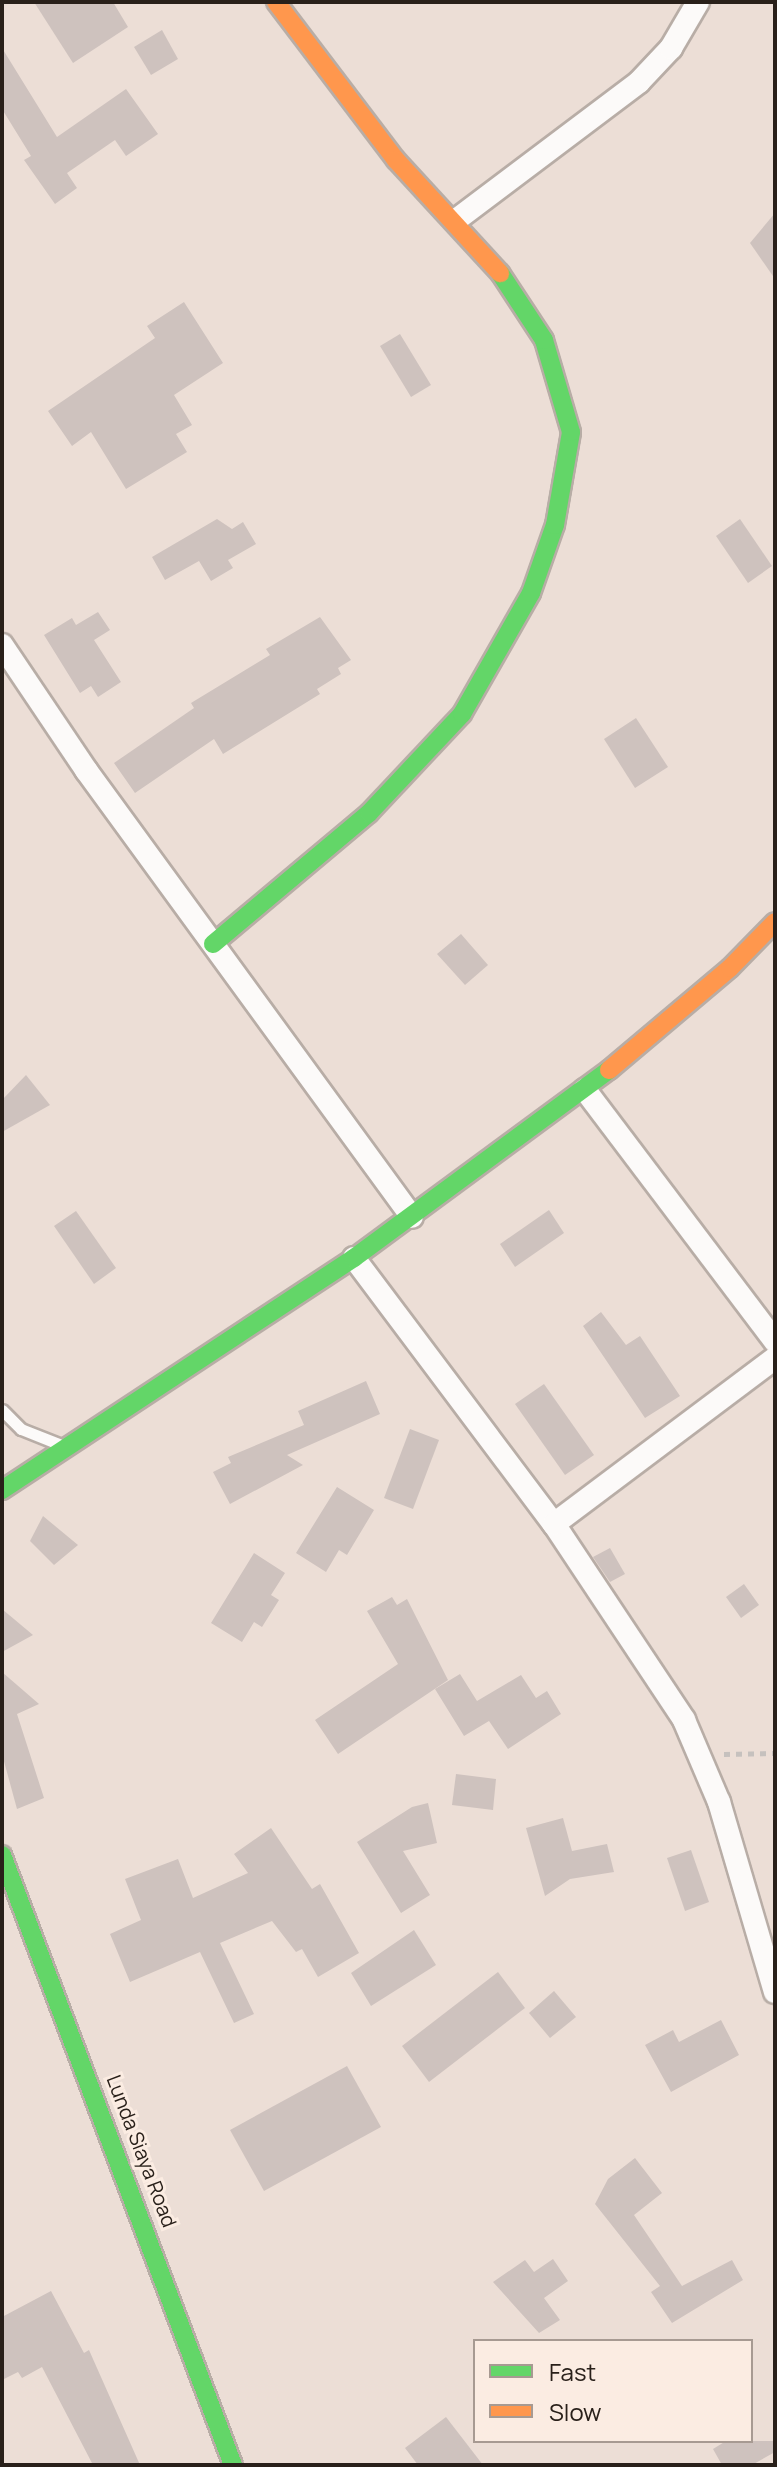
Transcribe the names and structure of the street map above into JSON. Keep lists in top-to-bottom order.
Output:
{
  "streets": {
    "main road": ["Lunda Siaya Road"]
  },
  "legend": ["Fast", "Slow"]
}
